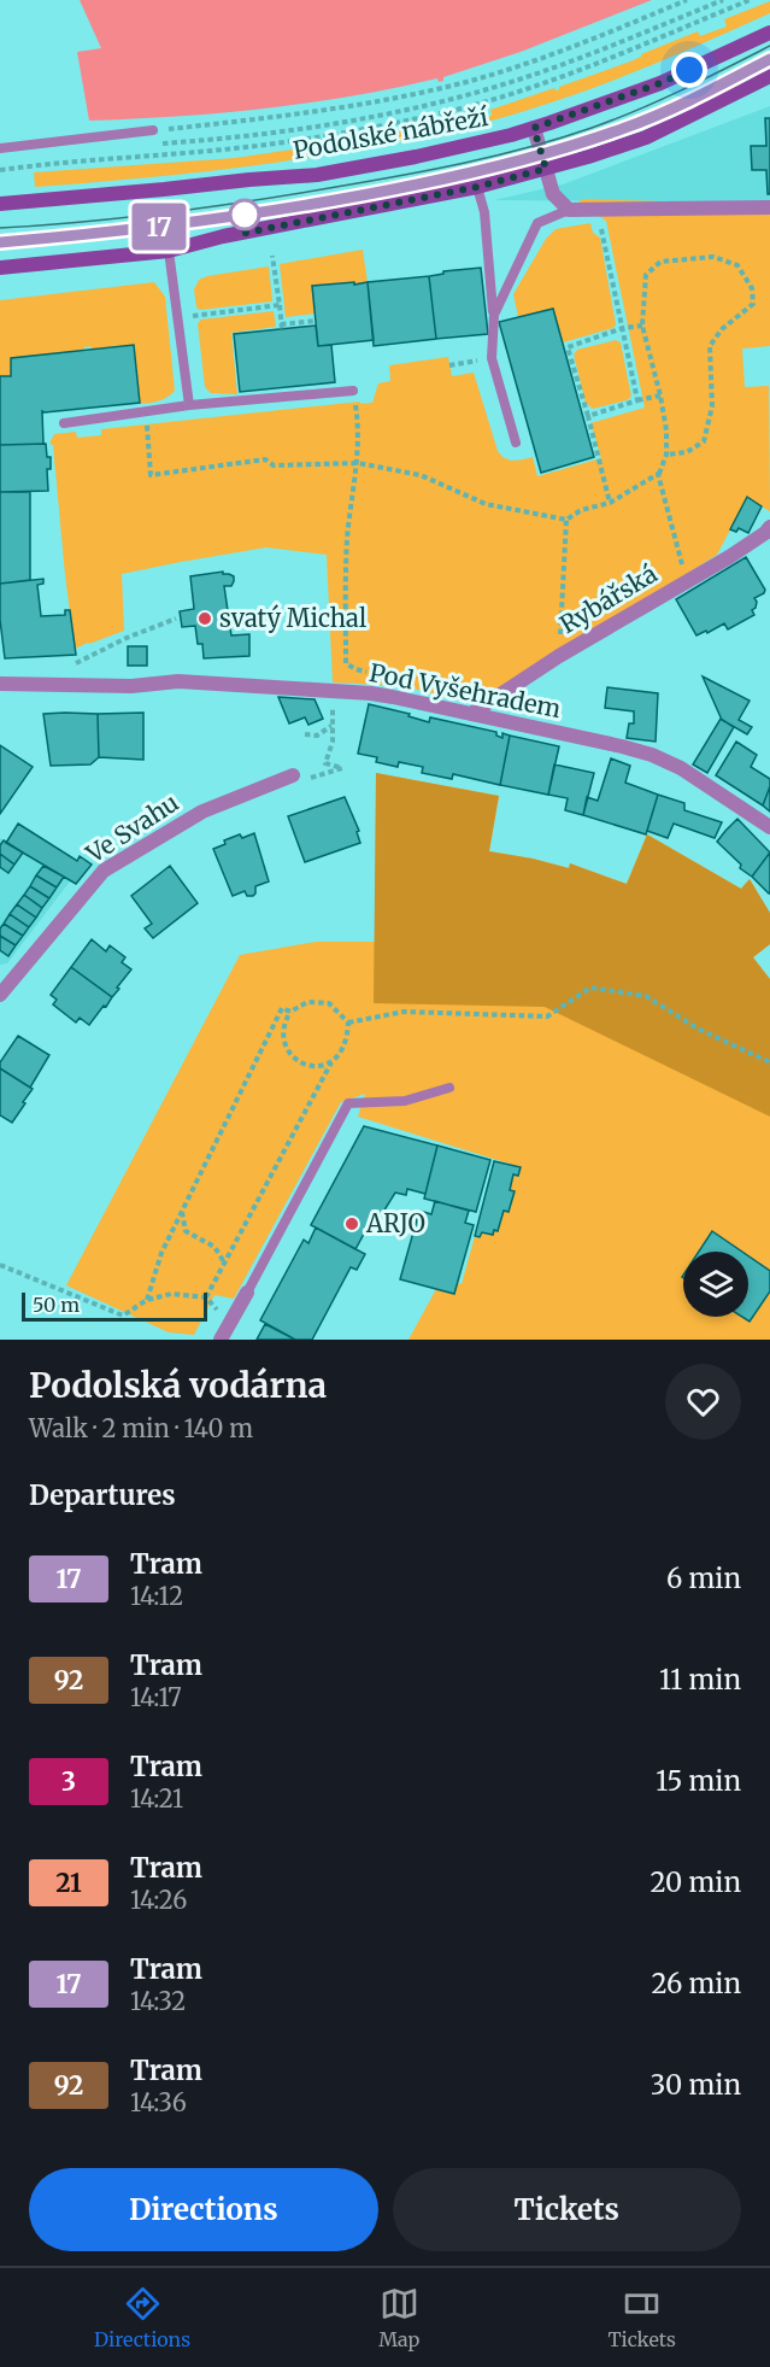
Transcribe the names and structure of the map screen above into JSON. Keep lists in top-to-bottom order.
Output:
{
  "streets": {
    "main road": ["Podolské nábřeží"],
    "street": ["Rybářská", "Pod Vyšehradem", "Ve Svahu"]
  },
  "crossings": [
    ["Rybářská", "Pod Vyšehradem"]
  ],
  "places": ["svatý Michal", "ARJO"],
  "lines": ["tram line 17"],
  "scale_bar": "50 m",
  "page": {
    "on_map": "17",
    "scale": "50 m",
    "heading": [
      ["Podolská vodárna", "Walk · 2 min · 140 m"],
      "Departures"
    ],
    "list": [
      {
        "mark": "17",
        "name": "Tram",
        "note": "14:12",
        "value": "6 min"
      },
      {
        "mark": "92",
        "name": "Tram",
        "note": "14:17",
        "value": "11 min"
      },
      {
        "mark": "3",
        "name": "Tram",
        "note": "14:21",
        "value": "15 min"
      },
      {
        "mark": "21",
        "name": "Tram",
        "note": "14:26",
        "value": "20 min"
      },
      {
        "mark": "17",
        "name": "Tram",
        "note": "14:32",
        "value": "26 min"
      },
      {
        "mark": "92",
        "name": "Tram",
        "note": "14:36",
        "value": "30 min"
      }
    ],
    "buttons": ["Directions", "Tickets"],
    "tabs": ["Directions", "Map", "Tickets"]
  }
}
